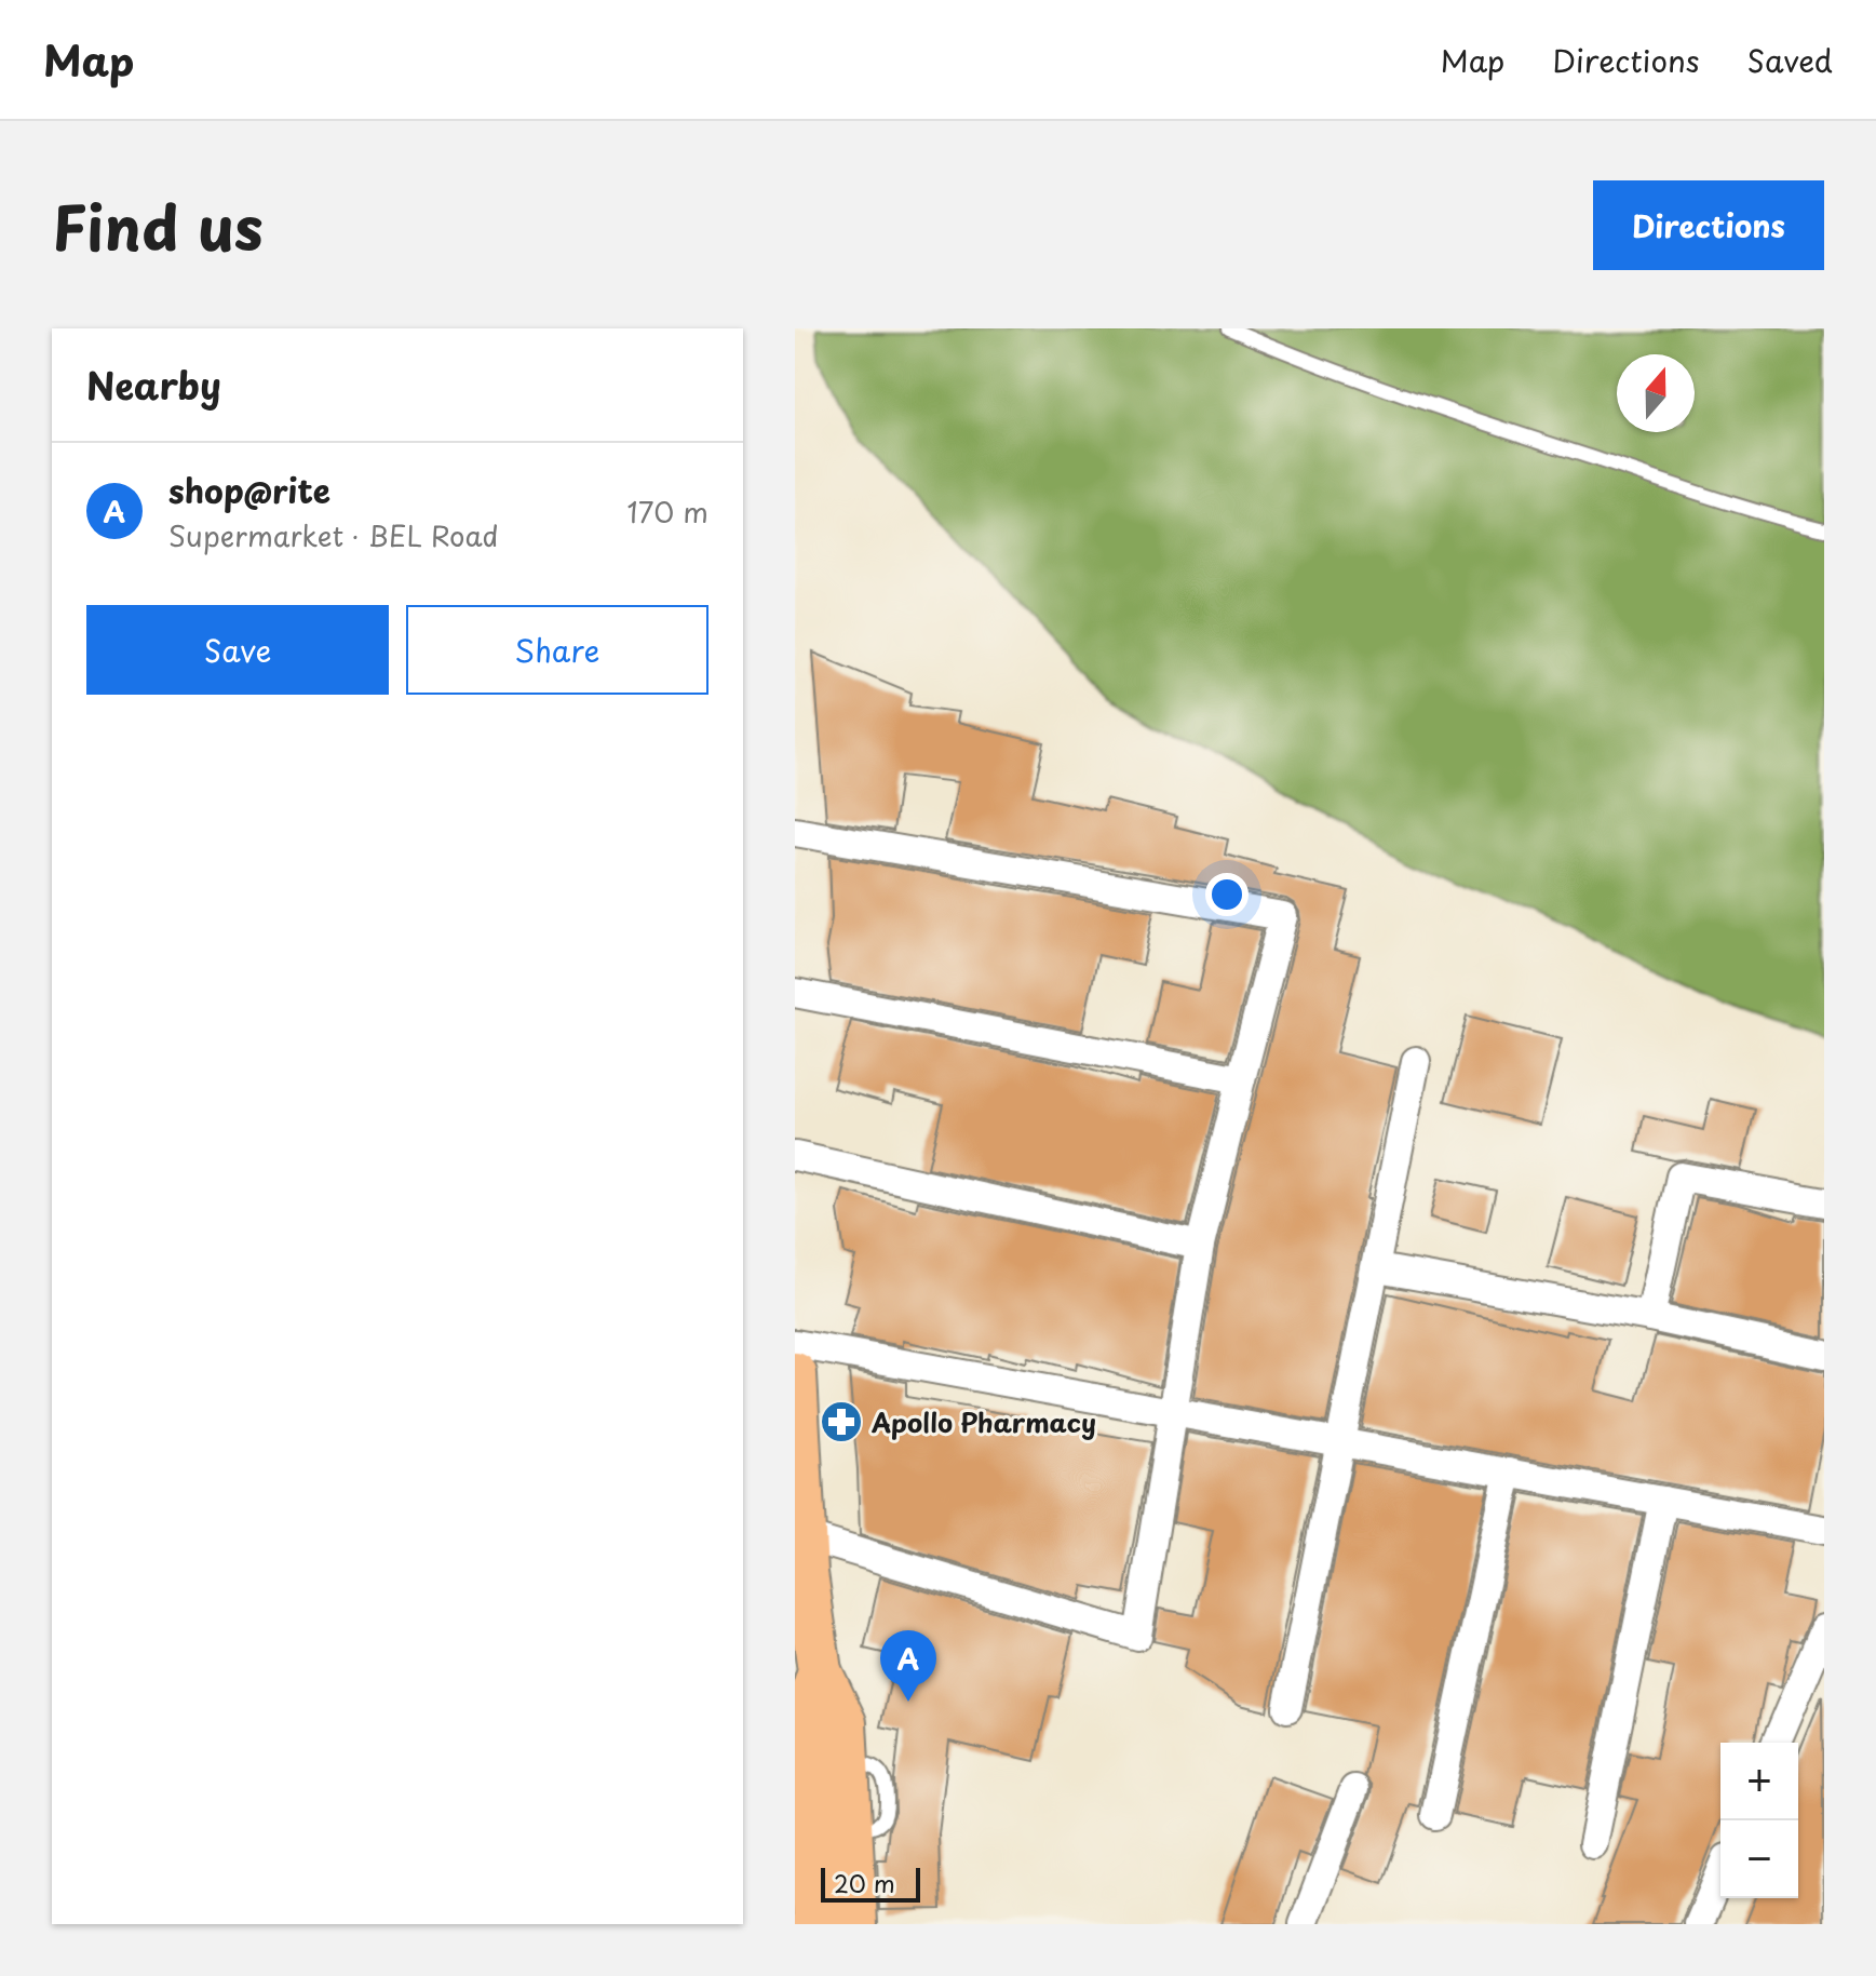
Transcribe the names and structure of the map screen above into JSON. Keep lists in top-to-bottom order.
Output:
{
  "places": {
    "pharmacy": ["Apollo Pharmacy"]
  },
  "scale_bar": "20 m",
  "north": "top",
  "page": {
    "header": "Map",
    "nav": ["Map", "Directions", "Saved"],
    "title": "Find us",
    "buttons": [
      "Directions",
      ["Save", "Share"]
    ],
    "heading": "Nearby",
    "list": [
      {
        "mark": "A",
        "name": "shop@rite",
        "note": "Supermarket · BEL Road",
        "value": "170 m"
      }
    ],
    "pins": "A",
    "map_buttons": ["+", "−"],
    "scale": "20 m"
  }
}
